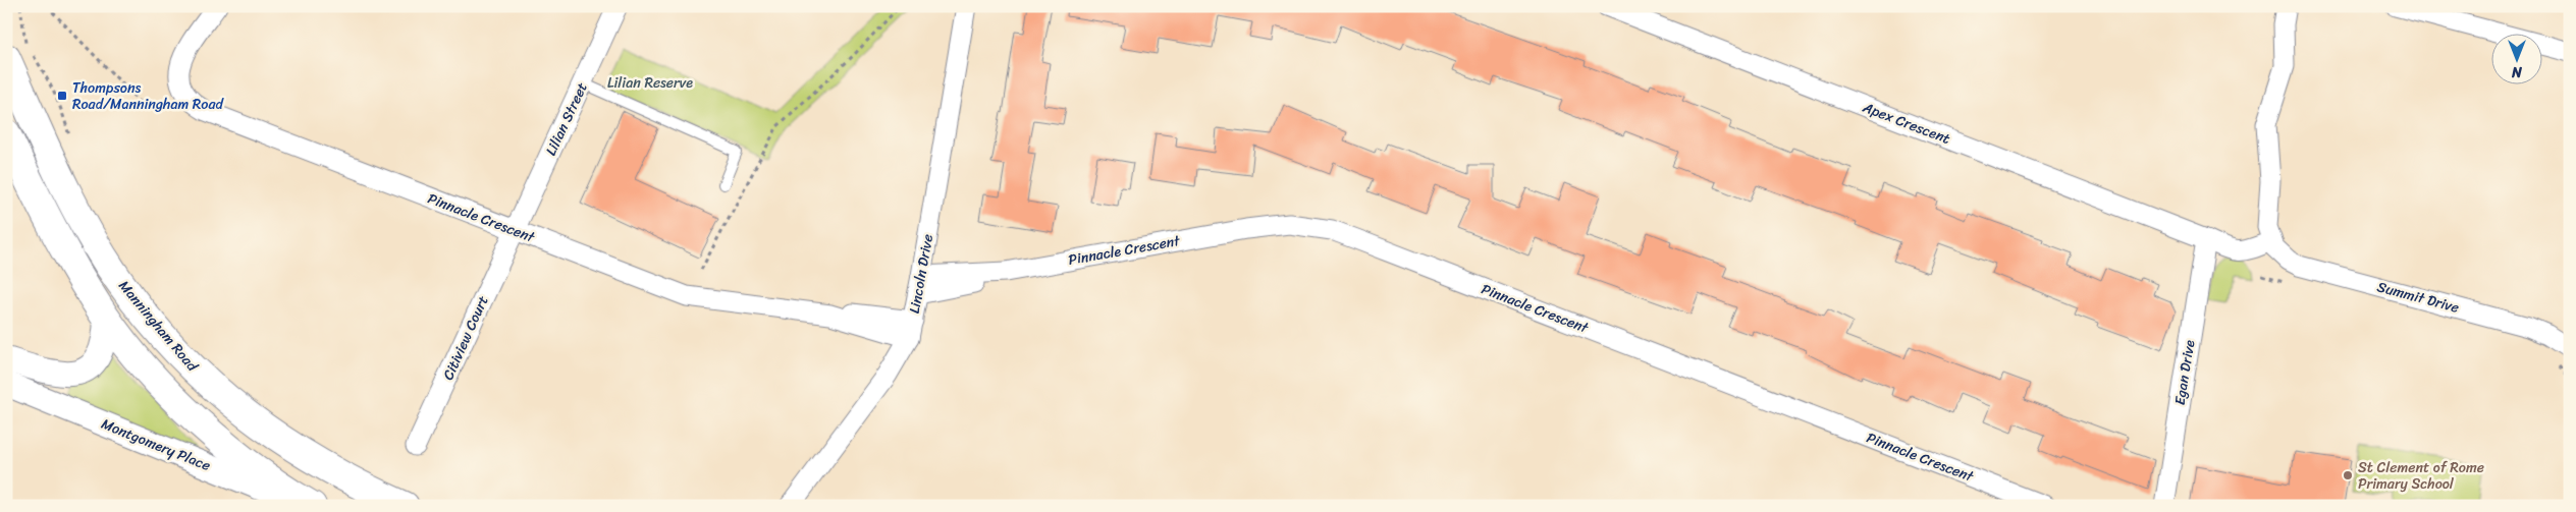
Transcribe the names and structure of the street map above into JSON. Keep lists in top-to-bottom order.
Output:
{
  "streets": {
    "main road": ["Manningham Road"],
    "street": [
      "Lilian Street",
      "Apex Crescent",
      "Pinnacle Crescent",
      "Lincoln Drive",
      "Summit Drive",
      "Citiview Court",
      "Egan Drive",
      "Montgomery Place"
    ]
  },
  "crossings": [
    ["Lilian Street", "Pinnacle Crescent"],
    ["Lilian Street", "Citiview Court"],
    ["Apex Crescent", "Egan Drive"],
    ["Pinnacle Crescent", "Lincoln Drive"],
    ["Pinnacle Crescent", "Citiview Court"]
  ],
  "parks": ["Lilian Reserve"],
  "places": {
    "transit": ["Thompsons Road/Manningham Road"],
    "other": ["St Clement of Rome Primary School"]
  },
  "north": "bottom"
}
